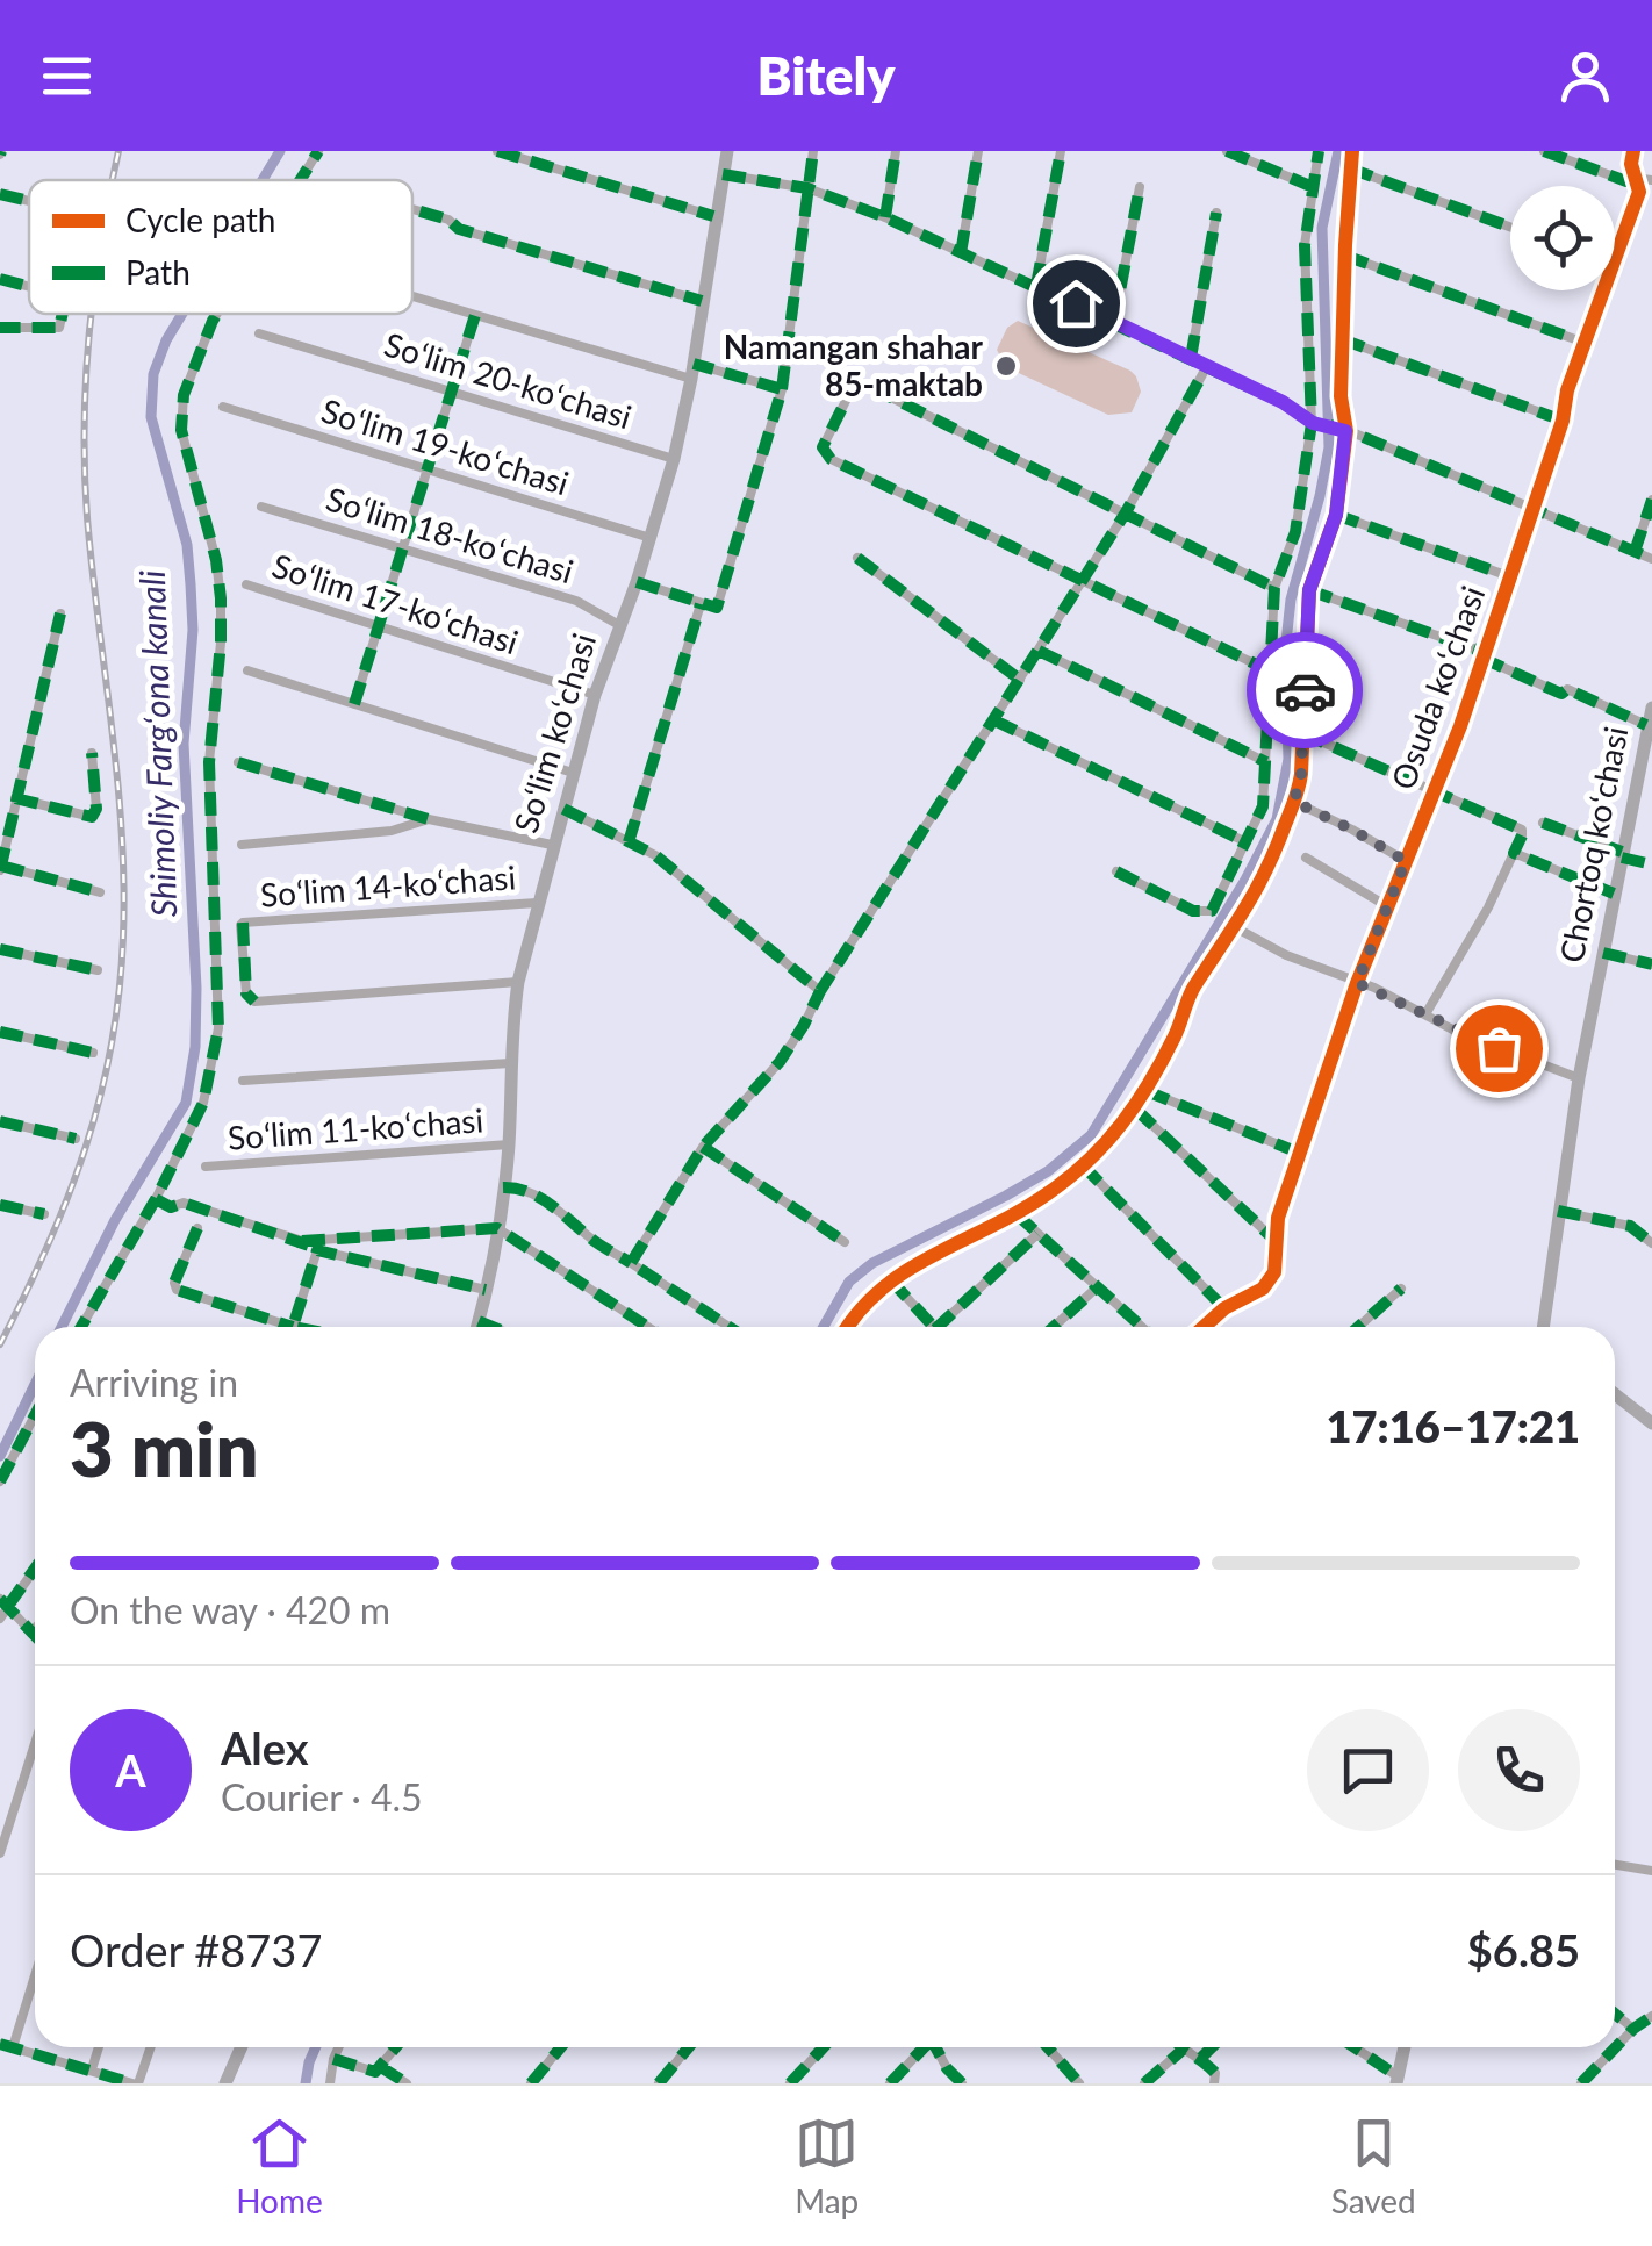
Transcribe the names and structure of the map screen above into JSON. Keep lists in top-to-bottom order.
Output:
{
  "streets": {
    "street": [
      "Soʻlim 20-koʻchasi",
      "Soʻlim 19-koʻchasi",
      "Soʻlim 18-koʻchasi",
      "Soʻlim 17-koʻchasi",
      "Osuda koʻchasi",
      "Soʻlim koʻchasi",
      "Chortoq koʻchasi",
      "Soʻlim 14-koʻchasi",
      "Soʻlim 11-koʻchasi"
    ]
  },
  "crossings": [
    ["Soʻlim 20-koʻchasi", "Soʻlim koʻchasi"],
    ["Soʻlim 19-koʻchasi", "Soʻlim koʻchasi"],
    ["Soʻlim 18-koʻchasi", "Soʻlim koʻchasi"],
    ["Soʻlim 17-koʻchasi", "Soʻlim koʻchasi"],
    ["Soʻlim koʻchasi", "Soʻlim 14-koʻchasi"],
    ["Soʻlim koʻchasi", "Soʻlim 11-koʻchasi"]
  ],
  "water": ["Shimoliy Fargʻona kanali"],
  "places": ["Namangan shahar 85-maktab"],
  "legend": ["Cycle path", "Path"],
  "page": {
    "header": "Bitely",
    "heading": ["3 min", "Arriving in", "17:16–17:21"],
    "panel": [
      "Alex",
      "Courier · 4.5",
      "Order #8737",
      "$6.85"
    ],
    "bar": "On the way · 420 m",
    "round": "A",
    "tabs": ["Home", "Map", "Saved"]
  }
}
